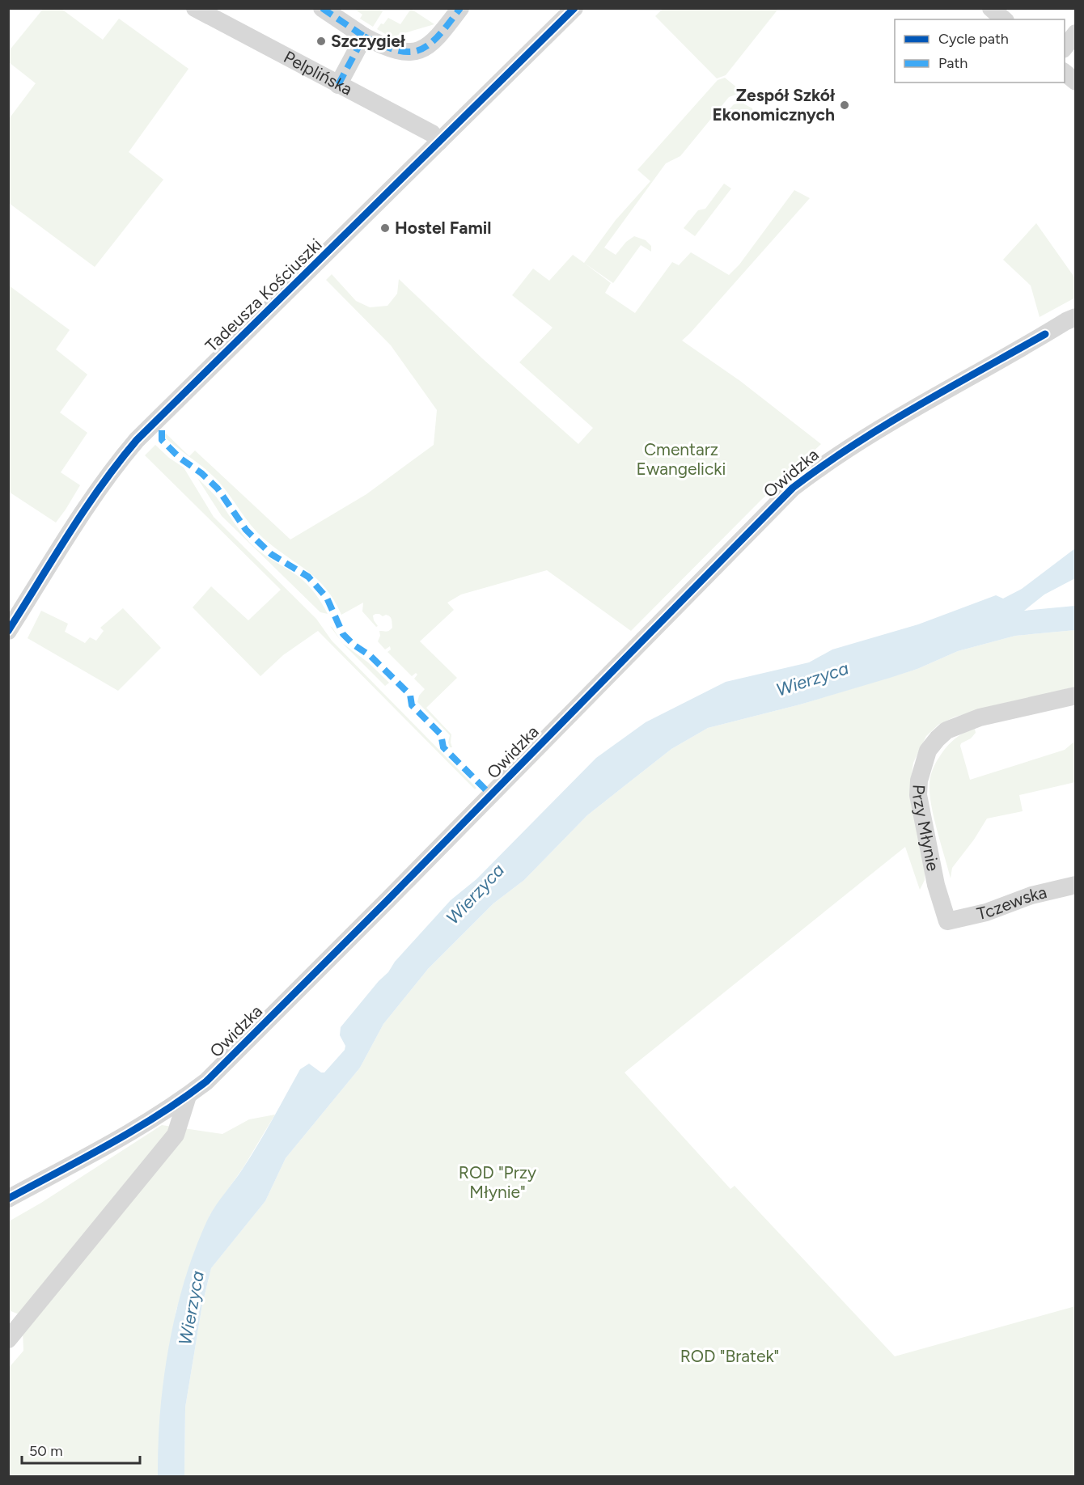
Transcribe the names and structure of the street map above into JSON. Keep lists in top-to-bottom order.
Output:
{
  "streets": {
    "street": [
      "Pelplińska",
      "Tadeusza Kościuszki",
      "Owidzka",
      "Przy Młynie",
      "Tczewska"
    ]
  },
  "crossings": [
    ["Pelplińska", "Tadeusza Kościuszki"],
    ["Przy Młynie", "Tczewska"]
  ],
  "water": ["Wierzyca"],
  "parks": ["Cmentarz Ewangelicki", "ROD \"Przy Młynie\"", "ROD \"Bratek\""],
  "places": ["Szczygieł", "Zespół Szkół Ekonomicznych", "Hostel Famil"],
  "legend": ["Cycle path", "Path"],
  "scale_bar": "50 m"
}
